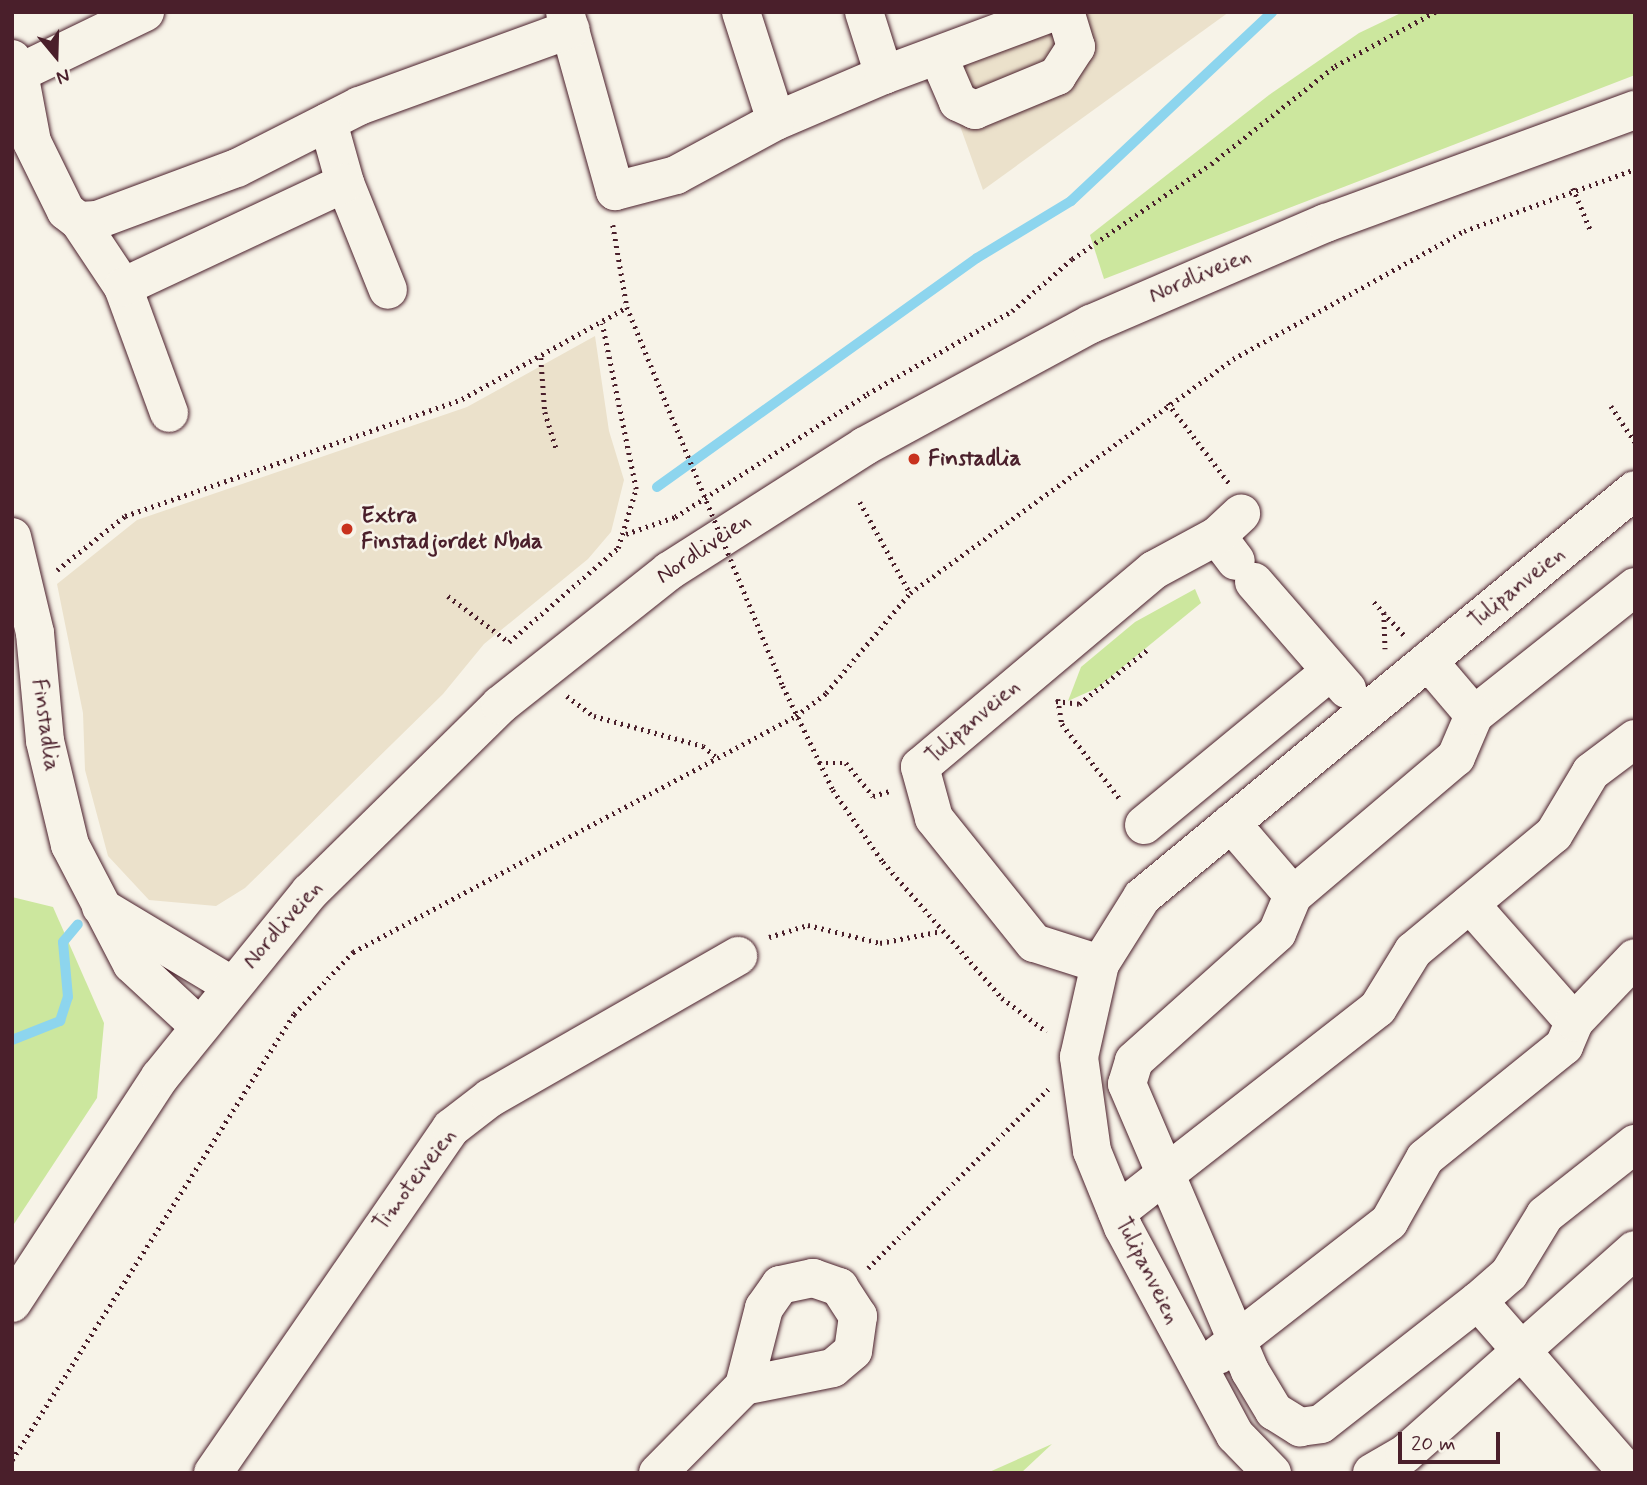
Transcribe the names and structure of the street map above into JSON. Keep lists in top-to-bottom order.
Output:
{
  "streets": {
    "street": [
      "Nordliveien",
      "Tulipanveien",
      "Finstadlia",
      "Timoteiveien"
    ]
  },
  "crossings": [
    ["Nordliveien", "Finstadlia"]
  ],
  "places": ["Finstadlia", "Extra Finstadjordet Nbda"],
  "scale_bar": "20 m",
  "north": "bottom"
}
